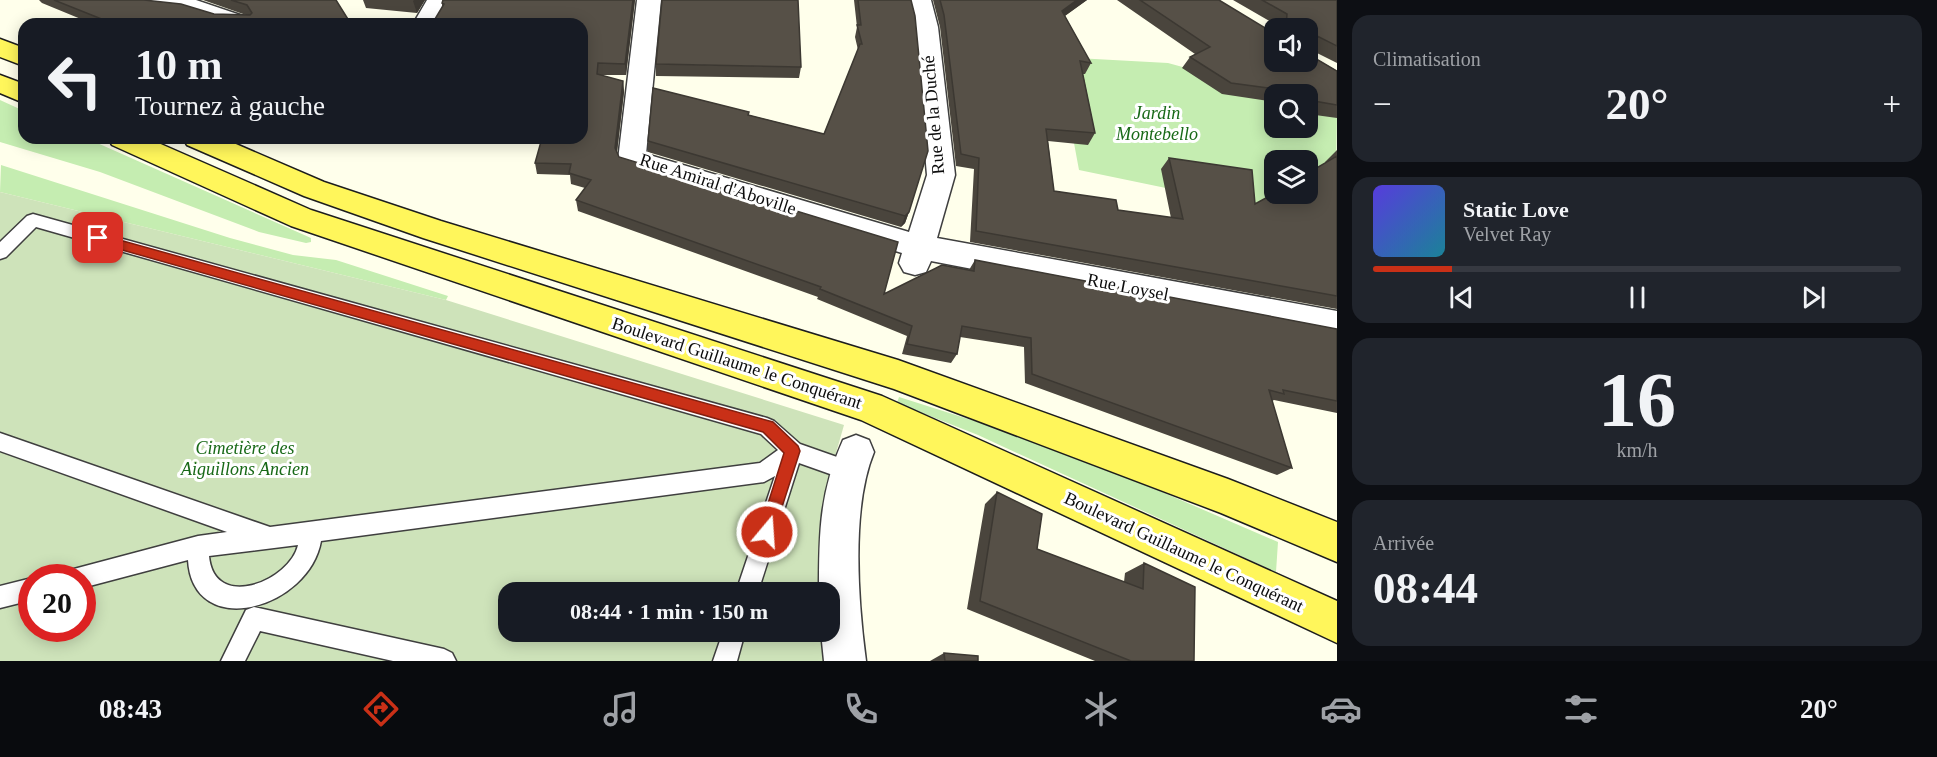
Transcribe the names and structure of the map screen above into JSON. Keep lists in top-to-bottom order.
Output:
{
  "streets": {
    "main road": ["Boulevard Guillaume le Conquérant"],
    "street": ["Rue de la Duché", "Rue Amiral d'Aboville", "Rue Loysel"]
  },
  "crossings": [
    ["Rue de la Duché", "Rue Amiral d'Aboville"],
    ["Rue de la Duché", "Rue Loysel"],
    ["Rue Amiral d'Aboville", "Rue Loysel"]
  ],
  "parks": ["Jardin Montebello", "Cimetière des Aiguillons Ancien"],
  "page": {
    "tile": [
      "Climatisation",
      ["16", "km/h"],
      ["Arrivée", "08:44"]
    ],
    "turn": ["10 m", "Tournez à gauche"],
    "heat": ["−", "20°", "+"],
    "song": ["Static Love", "Velvet Ray"],
    "limit": "20",
    "trip": "08:44 · 1 min · 150 m",
    "tabs": ["08:43", "20°"]
  }
}
